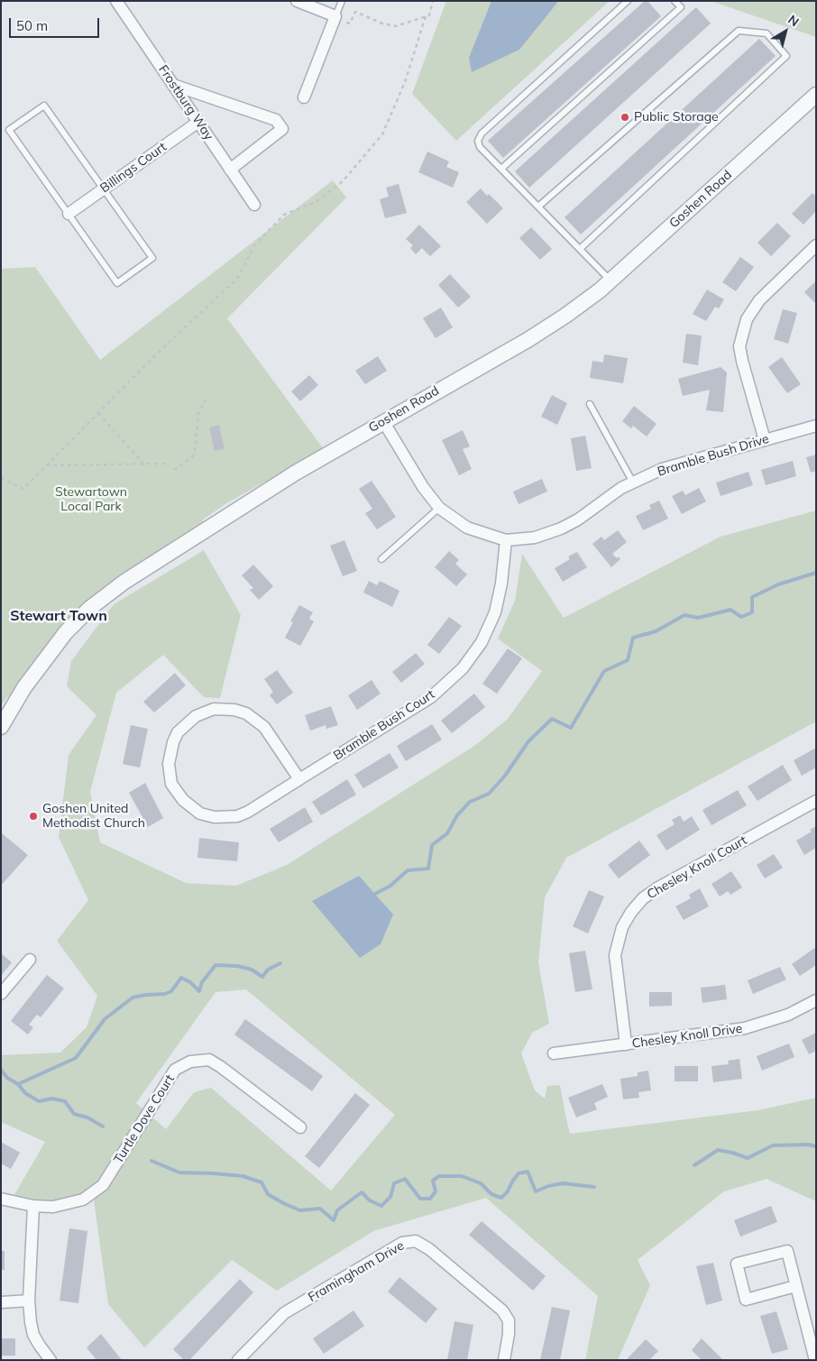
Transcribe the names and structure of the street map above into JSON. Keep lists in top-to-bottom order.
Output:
{
  "streets": {
    "street": [
      "Frostburg Way",
      "Billings Court",
      "Goshen Road",
      "Bramble Bush Drive",
      "Bramble Bush Court",
      "Chesley Knoll Court",
      "Chesley Knoll Drive",
      "Turtle Dove Court",
      "Framingham Drive"
    ]
  },
  "crossings": [
    ["Frostburg Way", "Billings Court"],
    ["Goshen Road", "Bramble Bush Drive"],
    ["Bramble Bush Drive", "Bramble Bush Court"],
    ["Chesley Knoll Court", "Chesley Knoll Drive"]
  ],
  "districts": ["Stewart Town"],
  "parks": ["Stewartown Local Park"],
  "places": ["Public Storage", "Goshen United Methodist Church"],
  "scale_bar": "50 m",
  "north": "top right"
}
